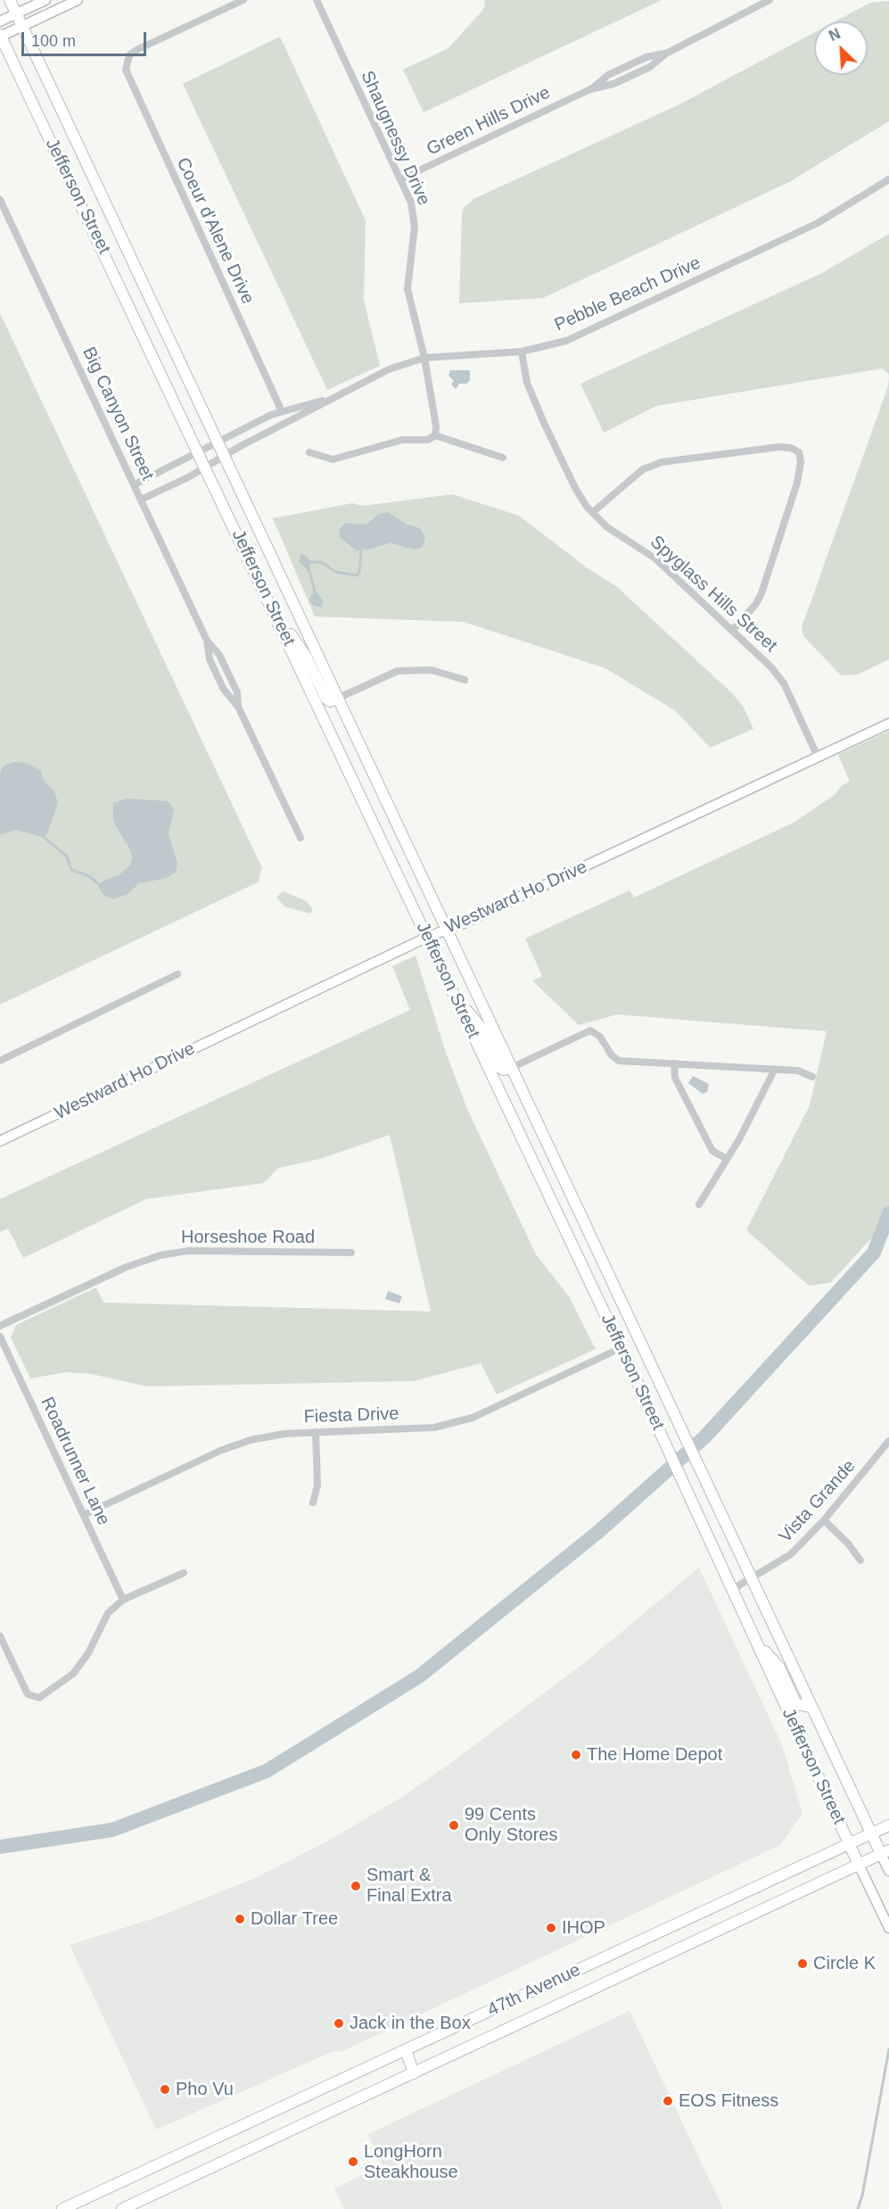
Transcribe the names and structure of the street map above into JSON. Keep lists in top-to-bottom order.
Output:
{
  "streets": {
    "main road": ["Jefferson Street", "47th Avenue"],
    "street": [
      "Green Hills Drive",
      "Shaugnessy Drive",
      "Coeur d'Alene Drive",
      "Pebble Beach Drive",
      "Big Canyon Street",
      "Spyglass Hills Street",
      "Westward Ho Drive",
      "Horseshoe Road",
      "Fiesta Drive",
      "Roadrunner Lane",
      "Vista Grande"
    ]
  },
  "crossings": [
    ["Green Hills Drive", "Shaugnessy Drive"],
    ["Shaugnessy Drive", "Pebble Beach Drive"],
    ["Jefferson Street", "Westward Ho Drive"],
    ["Jefferson Street", "Fiesta Drive"],
    ["Jefferson Street", "Vista Grande"],
    ["Jefferson Street", "47th Avenue"],
    ["Pebble Beach Drive", "Spyglass Hills Street"],
    ["Spyglass Hills Street", "Westward Ho Drive"],
    ["Fiesta Drive", "Roadrunner Lane"]
  ],
  "places": [
    "The Home Depot",
    "99 Cents Only Stores",
    "Smart & Final Extra",
    "Dollar Tree",
    "IHOP",
    "Circle K",
    "Jack in the Box",
    "Pho Vu",
    "EOS Fitness",
    "LongHorn Steakhouse"
  ],
  "scale_bar": "100 m",
  "north": "top left"
}
